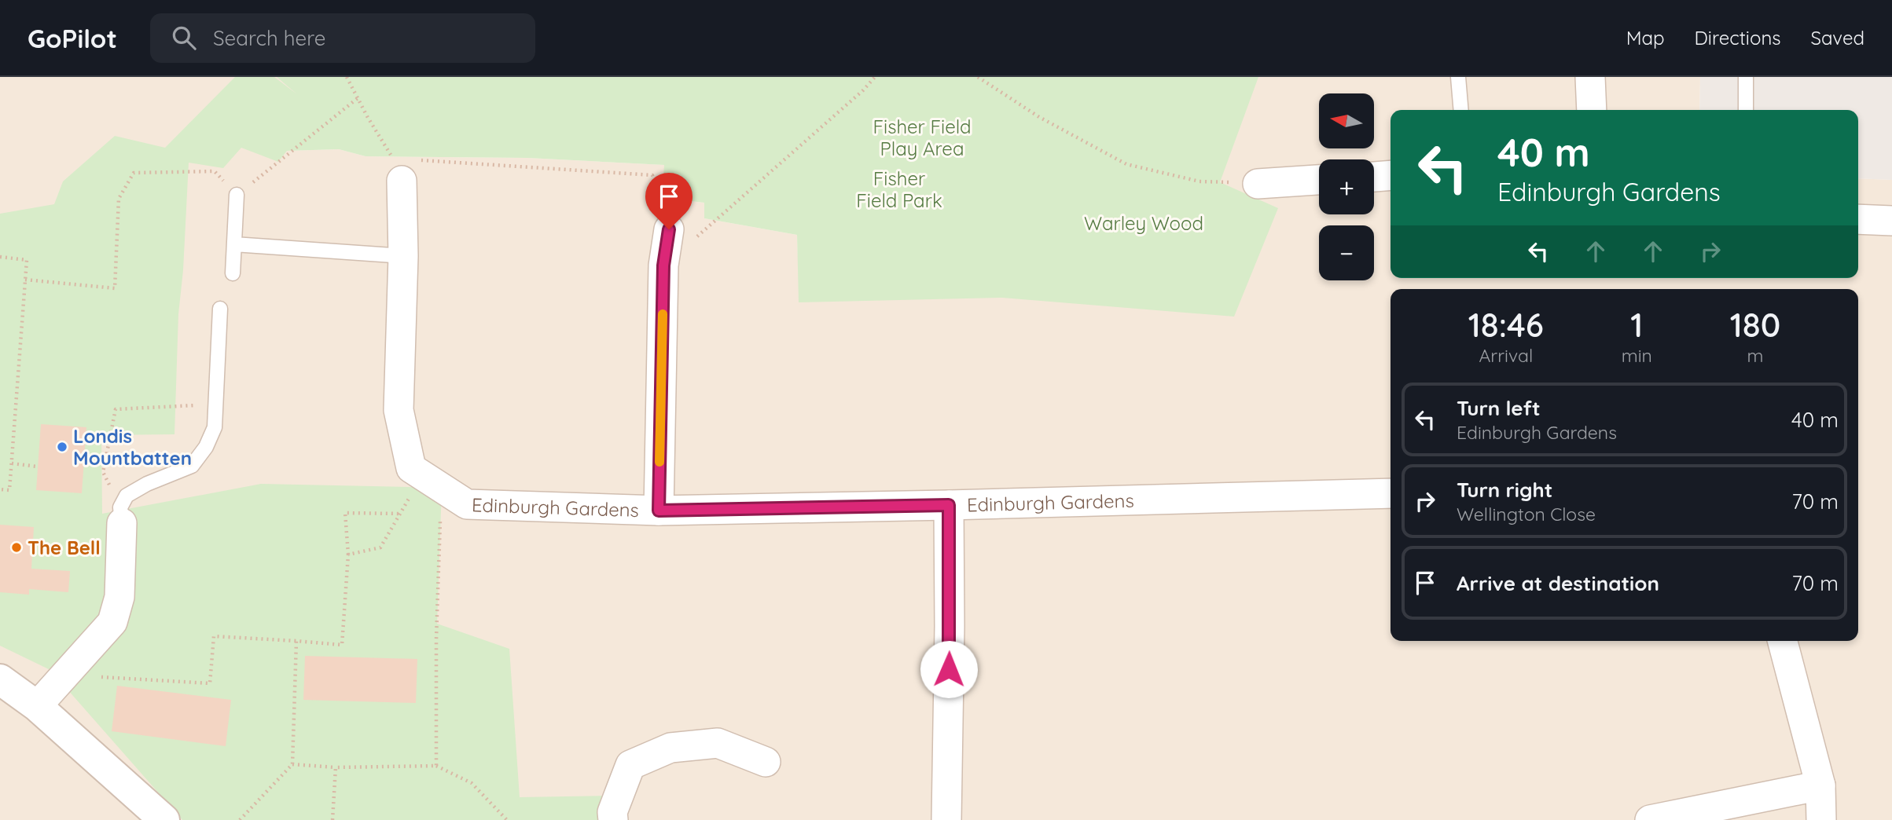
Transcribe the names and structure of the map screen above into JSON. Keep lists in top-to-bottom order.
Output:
{
  "streets": {
    "street": ["Edinburgh Gardens"]
  },
  "parks": ["Fisher Field Play Area", "Fisher Field Park", "Warley Wood"],
  "places": ["Londis Mountbatten", "The Bell"],
  "north": "left",
  "page": {
    "header": "GoPilot",
    "search": "Search here",
    "nav": ["Map", "Directions", "Saved"],
    "map_buttons": ["+", "−"],
    "turn": ["40 m", "Edinburgh Gardens"],
    "eta": [
      "18:46",
      "Arrival",
      "1",
      "min",
      "180",
      "m"
    ],
    "list": [
      {
        "name": "Turn left",
        "note": "Edinburgh Gardens",
        "value": "40 m"
      },
      {
        "name": "Turn right",
        "note": "Wellington Close",
        "value": "70 m"
      },
      {
        "name": "Arrive at destination",
        "value": "70 m"
      }
    ]
  }
}
